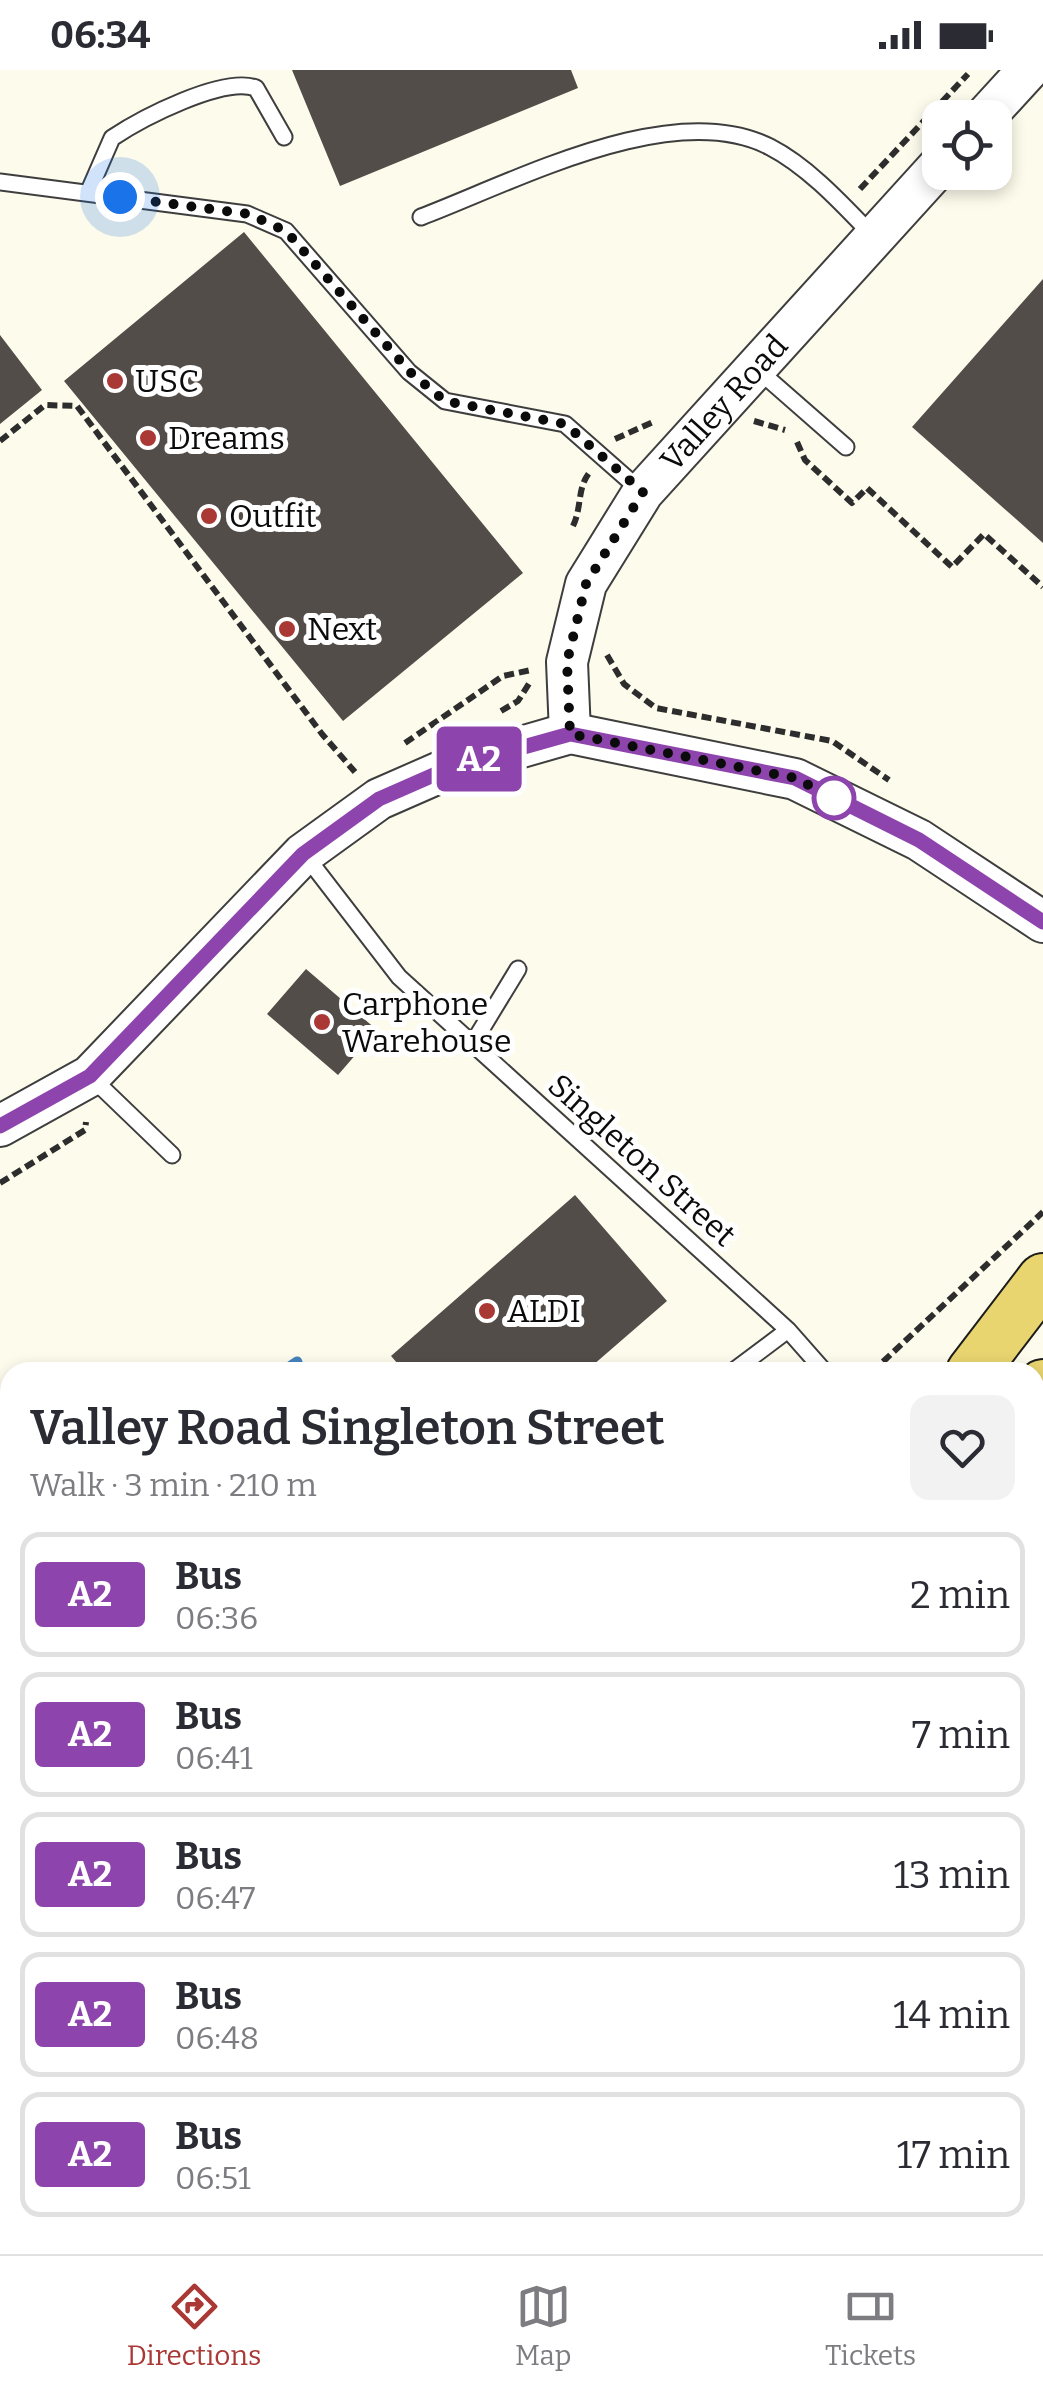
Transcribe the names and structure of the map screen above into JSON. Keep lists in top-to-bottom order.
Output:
{
  "streets": {
    "street": ["Valley Road"],
    "lane": ["Singleton Street"]
  },
  "places": [
    "USC",
    "Dreams",
    "Outfit",
    "Next",
    "Carphone Warehouse",
    "ALDI"
  ],
  "lines": ["bus line A2"],
  "page": {
    "status": "06:34",
    "on_map": "A2",
    "heading": ["Valley Road Singleton Street", "Walk · 3 min · 210 m"],
    "list": [
      {
        "mark": "A2",
        "name": "Bus",
        "note": "06:36",
        "value": "2 min"
      },
      {
        "mark": "A2",
        "name": "Bus",
        "note": "06:41",
        "value": "7 min"
      },
      {
        "mark": "A2",
        "name": "Bus",
        "note": "06:47",
        "value": "13 min"
      },
      {
        "mark": "A2",
        "name": "Bus",
        "note": "06:48",
        "value": "14 min"
      },
      {
        "mark": "A2",
        "name": "Bus",
        "note": "06:51",
        "value": "17 min"
      }
    ],
    "tabs": ["Directions", "Map", "Tickets"]
  }
}
